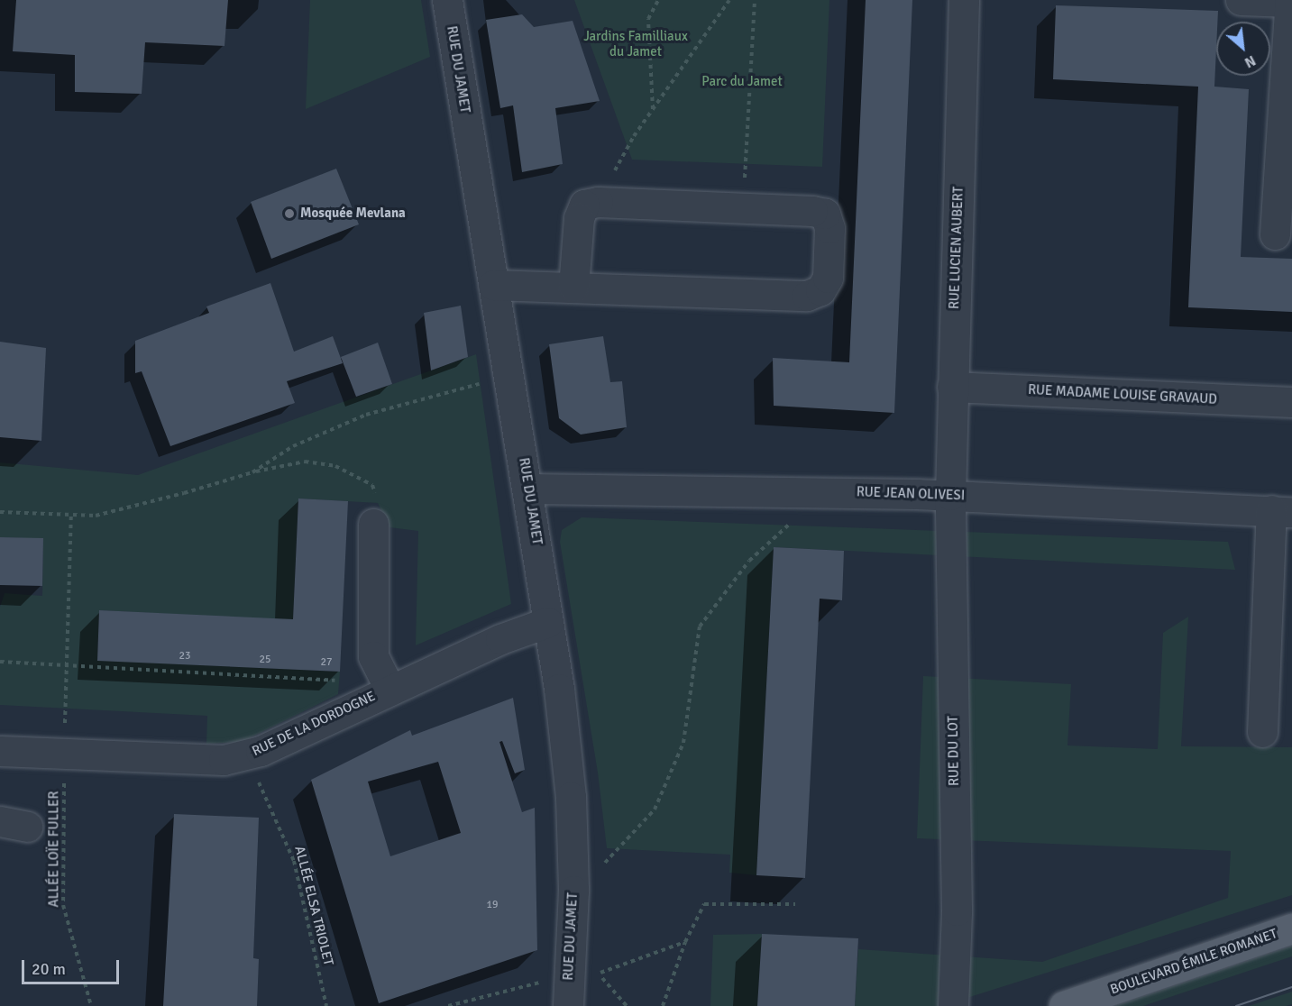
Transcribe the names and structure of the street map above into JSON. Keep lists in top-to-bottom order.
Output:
{
  "streets": {
    "main road": ["BOULEVARD ÉMILE ROMANET"],
    "street": [
      "RUE DU JAMET",
      "RUE LUCIEN AUBERT",
      "RUE MADAME LOUISE GRAVAUD",
      "RUE JEAN OLIVESI",
      "RUE DE LA DORDOGNE",
      "RUE DU LOT"
    ],
    "path": ["ALLÉE LOÏE FULLER", "ALLÉE ELSA TRIOLET"]
  },
  "crossings": [
    ["RUE DU JAMET", "RUE JEAN OLIVESI"],
    ["RUE DU JAMET", "RUE DE LA DORDOGNE"],
    ["RUE LUCIEN AUBERT", "RUE MADAME LOUISE GRAVAUD"],
    ["RUE LUCIEN AUBERT", "RUE JEAN OLIVESI"],
    ["RUE LUCIEN AUBERT", "RUE DU LOT"],
    ["RUE JEAN OLIVESI", "RUE DU LOT"],
    ["RUE DE LA DORDOGNE", "ALLÉE LOÏE FULLER"],
    ["RUE DE LA DORDOGNE", "ALLÉE ELSA TRIOLET"]
  ],
  "parks": ["Jardins Familliaux du Jamet", "Parc du Jamet"],
  "places": ["Mosquée Mevlana"],
  "house_numbers": [
    "23",
    "25",
    "27",
    "19"
  ],
  "scale_bar": "20 m",
  "north": "bottom right"
}
